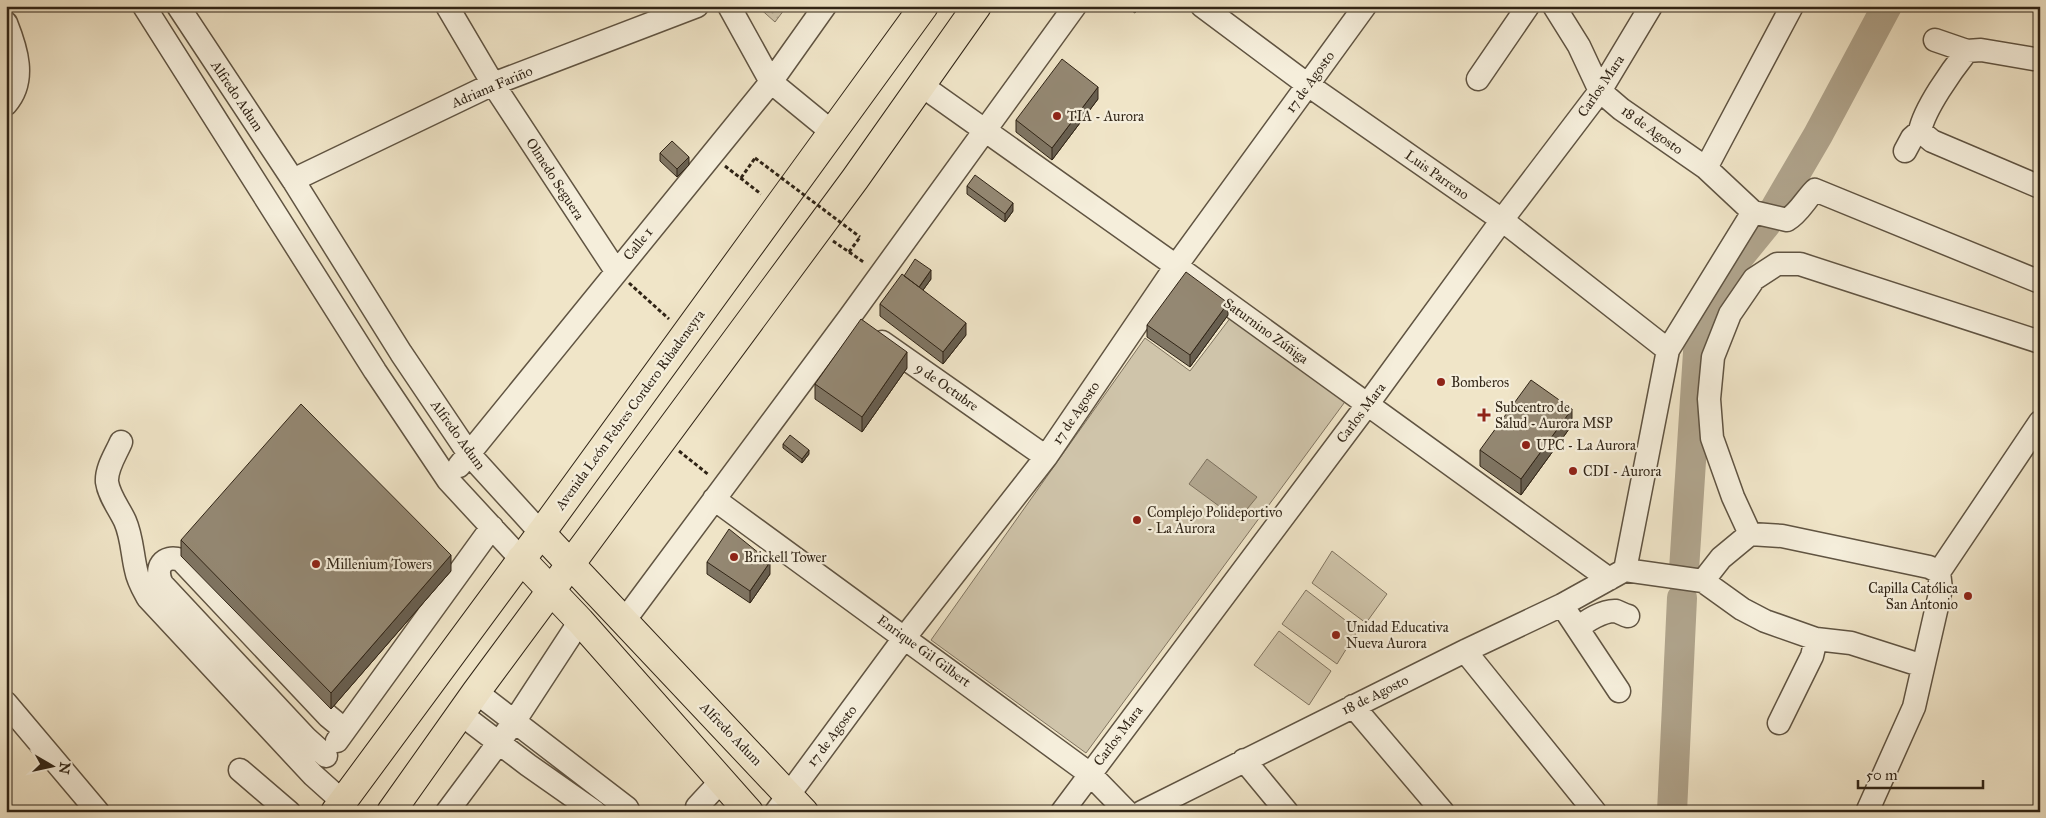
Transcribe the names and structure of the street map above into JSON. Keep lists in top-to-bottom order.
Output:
{
  "streets": {
    "main road": ["Alfredo Adum", "Avenida León Febres Cordero Ribadeneyra"],
    "street": [
      "17 de Agosto",
      "Carlos Mara",
      "Adriana Fariño",
      "18 de Agosto",
      "Luis Parreno",
      "Olmedo Seguera",
      "Calle 1",
      "Saturnino Zúñiga",
      "9 de Octubre",
      "Enrique Gil Gilbert"
    ]
  },
  "crossings": [
    ["17 de Agosto", "Alfredo Adum"],
    ["17 de Agosto", "Luis Parreno"],
    ["17 de Agosto", "Saturnino Zúñiga"],
    ["17 de Agosto", "9 de Octubre"],
    ["17 de Agosto", "Enrique Gil Gilbert"],
    ["Carlos Mara", "18 de Agosto"],
    ["Carlos Mara", "Luis Parreno"],
    ["Carlos Mara", "Saturnino Zúñiga"],
    ["Carlos Mara", "Enrique Gil Gilbert"],
    ["Adriana Fariño", "Alfredo Adum"],
    ["Adriana Fariño", "Olmedo Seguera"],
    ["Alfredo Adum", "Calle 1"],
    ["Alfredo Adum", "Avenida León Febres Cordero Ribadeneyra"],
    ["18 de Agosto", "Saturnino Zúñiga"],
    ["Olmedo Seguera", "Calle 1"]
  ],
  "places": {
    "other": [
      "TIA - Aurora",
      "Bomberos",
      "UPC - La Aurora",
      "CDI - Aurora",
      "Complejo Polideportivo - La Aurora",
      "Brickell Tower",
      "Millenium Towers",
      "Capilla Católica San Antonio",
      "Unidad Educativa Nueva Aurora"
    ],
    "health": ["Subcentro de Salud - Aurora MSP"]
  },
  "scale_bar": "50 m",
  "north": "right"
}
